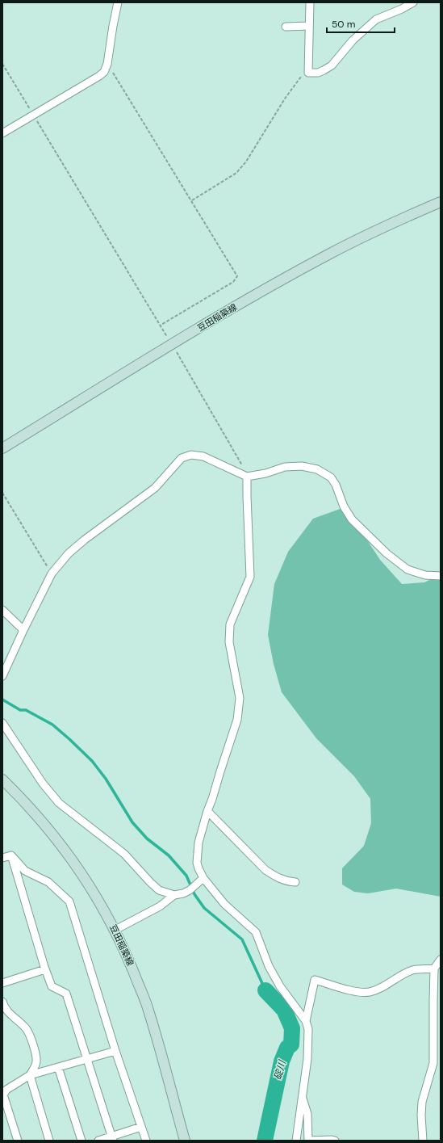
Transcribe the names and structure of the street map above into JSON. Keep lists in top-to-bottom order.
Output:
{
  "streets": {
    "main road": ["豆田稲築線"]
  },
  "water": ["碇川"],
  "scale_bar": "50 m"
}
